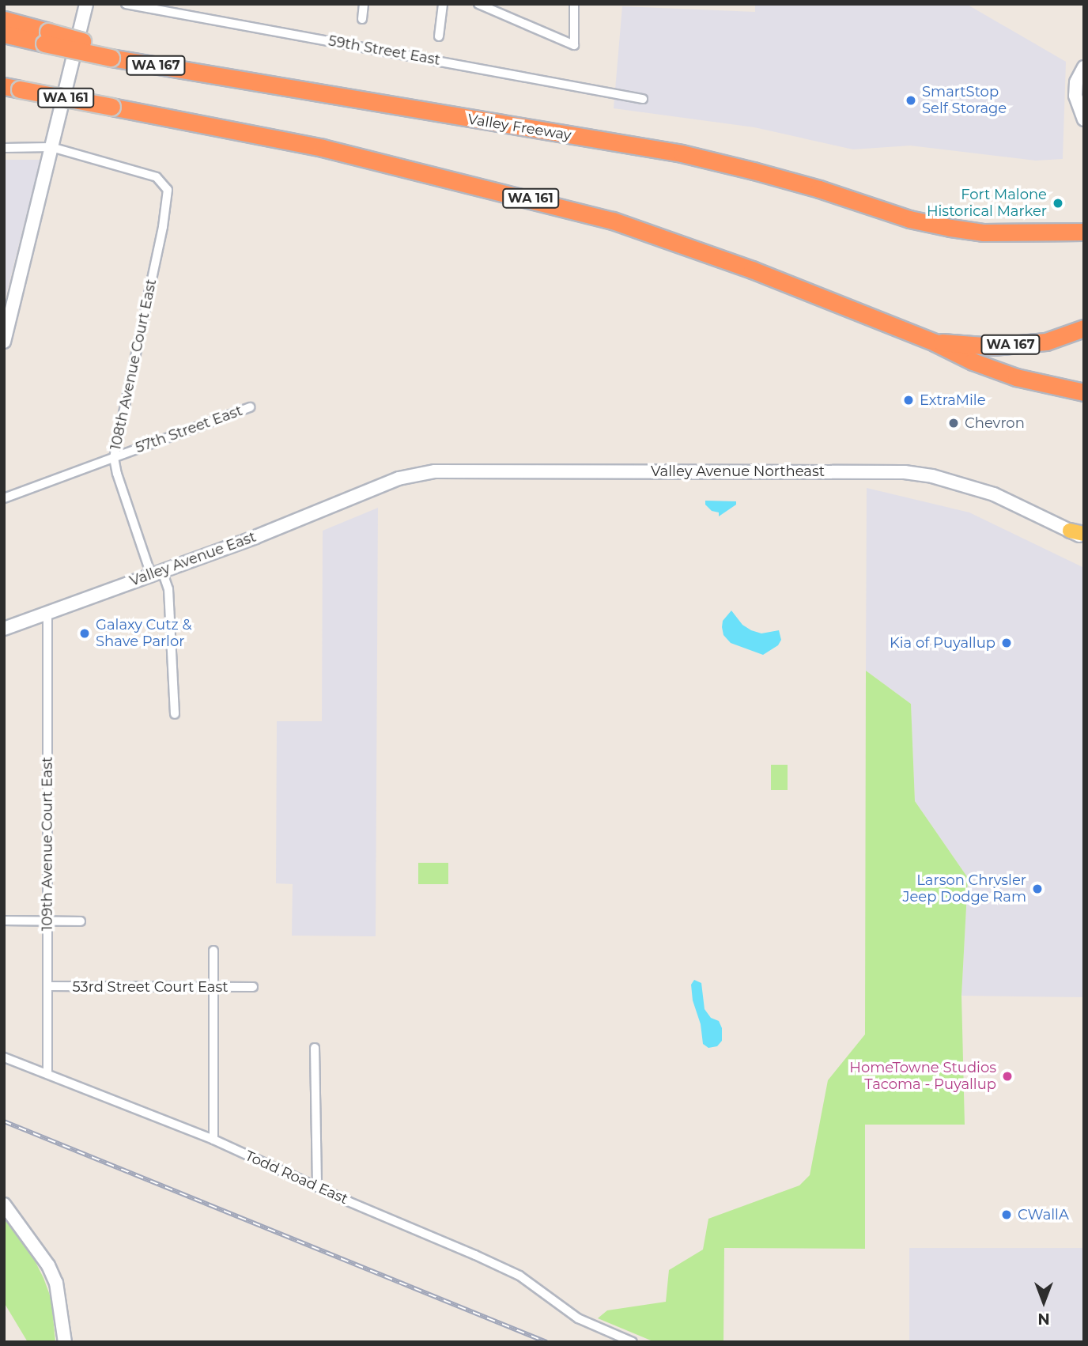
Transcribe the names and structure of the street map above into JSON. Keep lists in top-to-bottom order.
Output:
{
  "streets": {
    "highway": ["WA 167", "WA 161", "Valley Freeway"],
    "main road": ["Valley Avenue Northeast", "Valley Avenue East"],
    "street": [
      "59th Street East",
      "108th Avenue Court East",
      "57th Street East",
      "109th Avenue Court East",
      "53rd Street Court East",
      "Todd Road East"
    ]
  },
  "crossings": [
    ["WA 167", "WA 161"],
    ["108th Avenue Court East", "57th Street East"],
    ["108th Avenue Court East", "Valley Avenue East"],
    ["Valley Avenue Northeast", "Valley Avenue East"],
    ["Valley Avenue East", "109th Avenue Court East"],
    ["109th Avenue Court East", "53rd Street Court East"],
    ["109th Avenue Court East", "Todd Road East"]
  ],
  "places": [
    "SmartStop Self Storage",
    "Fort Malone Historical Marker",
    "ExtraMile",
    "Chevron",
    "Galaxy Cutz & Shave Parlor",
    "Kia of Puyallup",
    "Larson Chrysler Jeep Dodge Ram",
    "HomeTowne Studios Tacoma - Puyallup",
    "CWallA"
  ],
  "north": "bottom"
}
